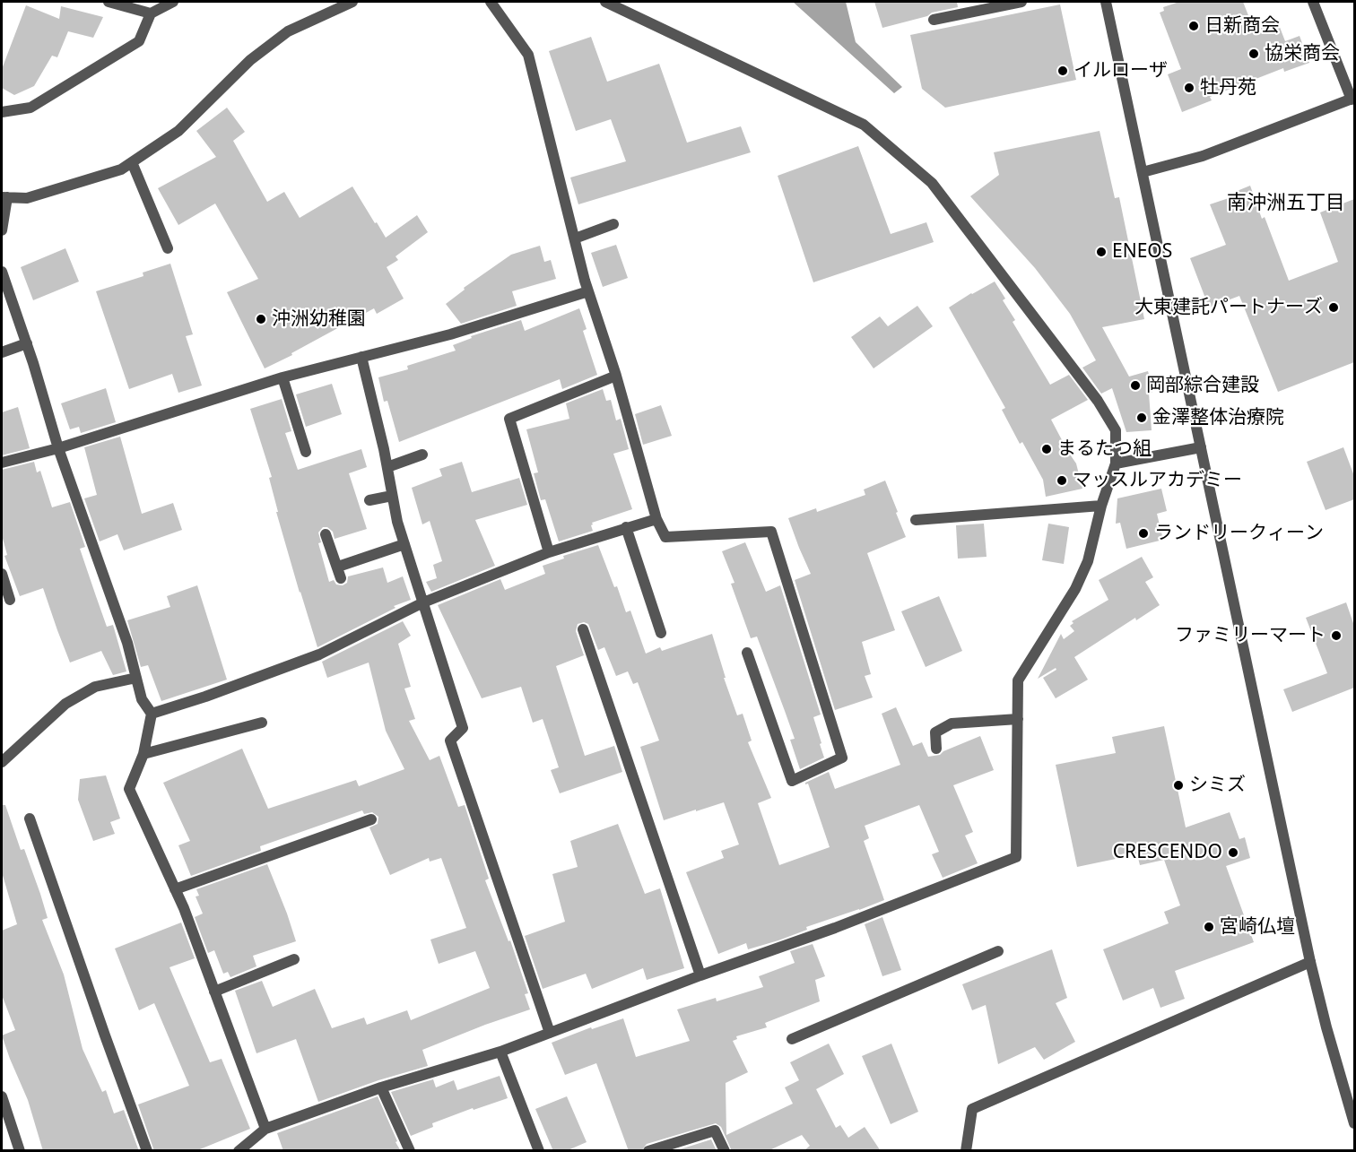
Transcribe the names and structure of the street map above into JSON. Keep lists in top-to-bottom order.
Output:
{
  "districts": ["南沖洲五丁目"],
  "places": [
    "日新商会",
    "協栄商会",
    "イルローザ",
    "牡丹苑",
    "ENEOS",
    "大東建託パートナーズ",
    "沖洲幼稚園",
    "岡部綜合建設",
    "金澤整体治療院",
    "まるたつ組",
    "マッスルアカデミー",
    "ランドリークィーン",
    "ファミリーマート",
    "シミズ",
    "CRESCENDO",
    "宮崎仏壇"
  ]
}
